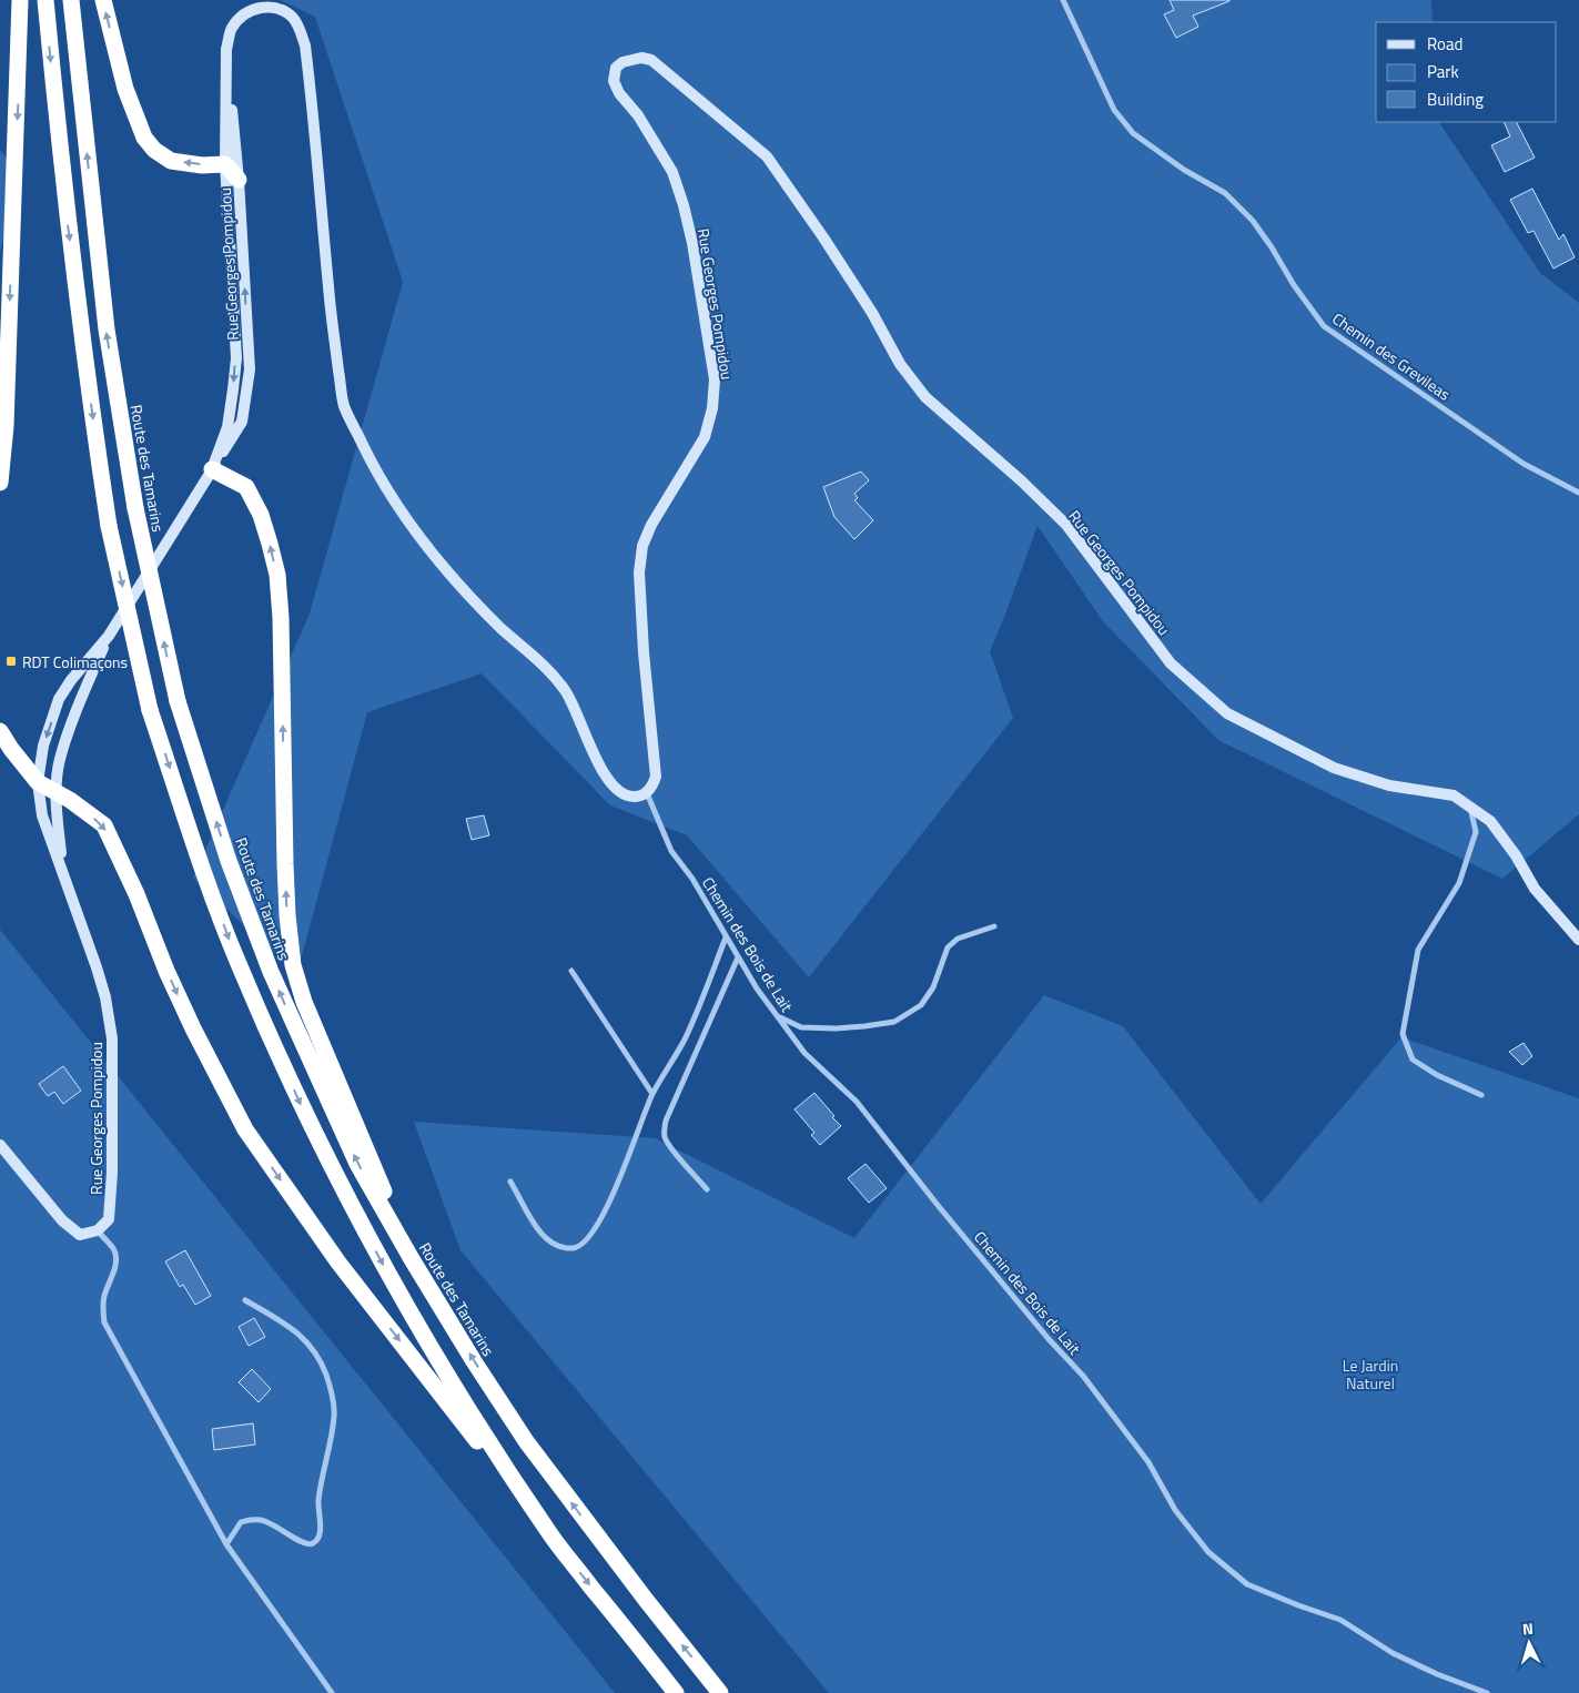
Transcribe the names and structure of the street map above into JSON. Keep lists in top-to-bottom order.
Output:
{
  "streets": {
    "highway": ["Route des Tamarins"],
    "main road": ["Rue Georges Pompidou"],
    "street": ["Chemin des Grevileas", "Chemin des Bois de Lait"]
  },
  "crossings": [
    ["Rue Georges Pompidou", "Chemin des Bois de Lait"]
  ],
  "parks": ["Le Jardin Naturel"],
  "places": {
    "transit": ["RDT Colimaçons"]
  },
  "legend": ["Road", "Park", "Building"],
  "north": "top"
}
